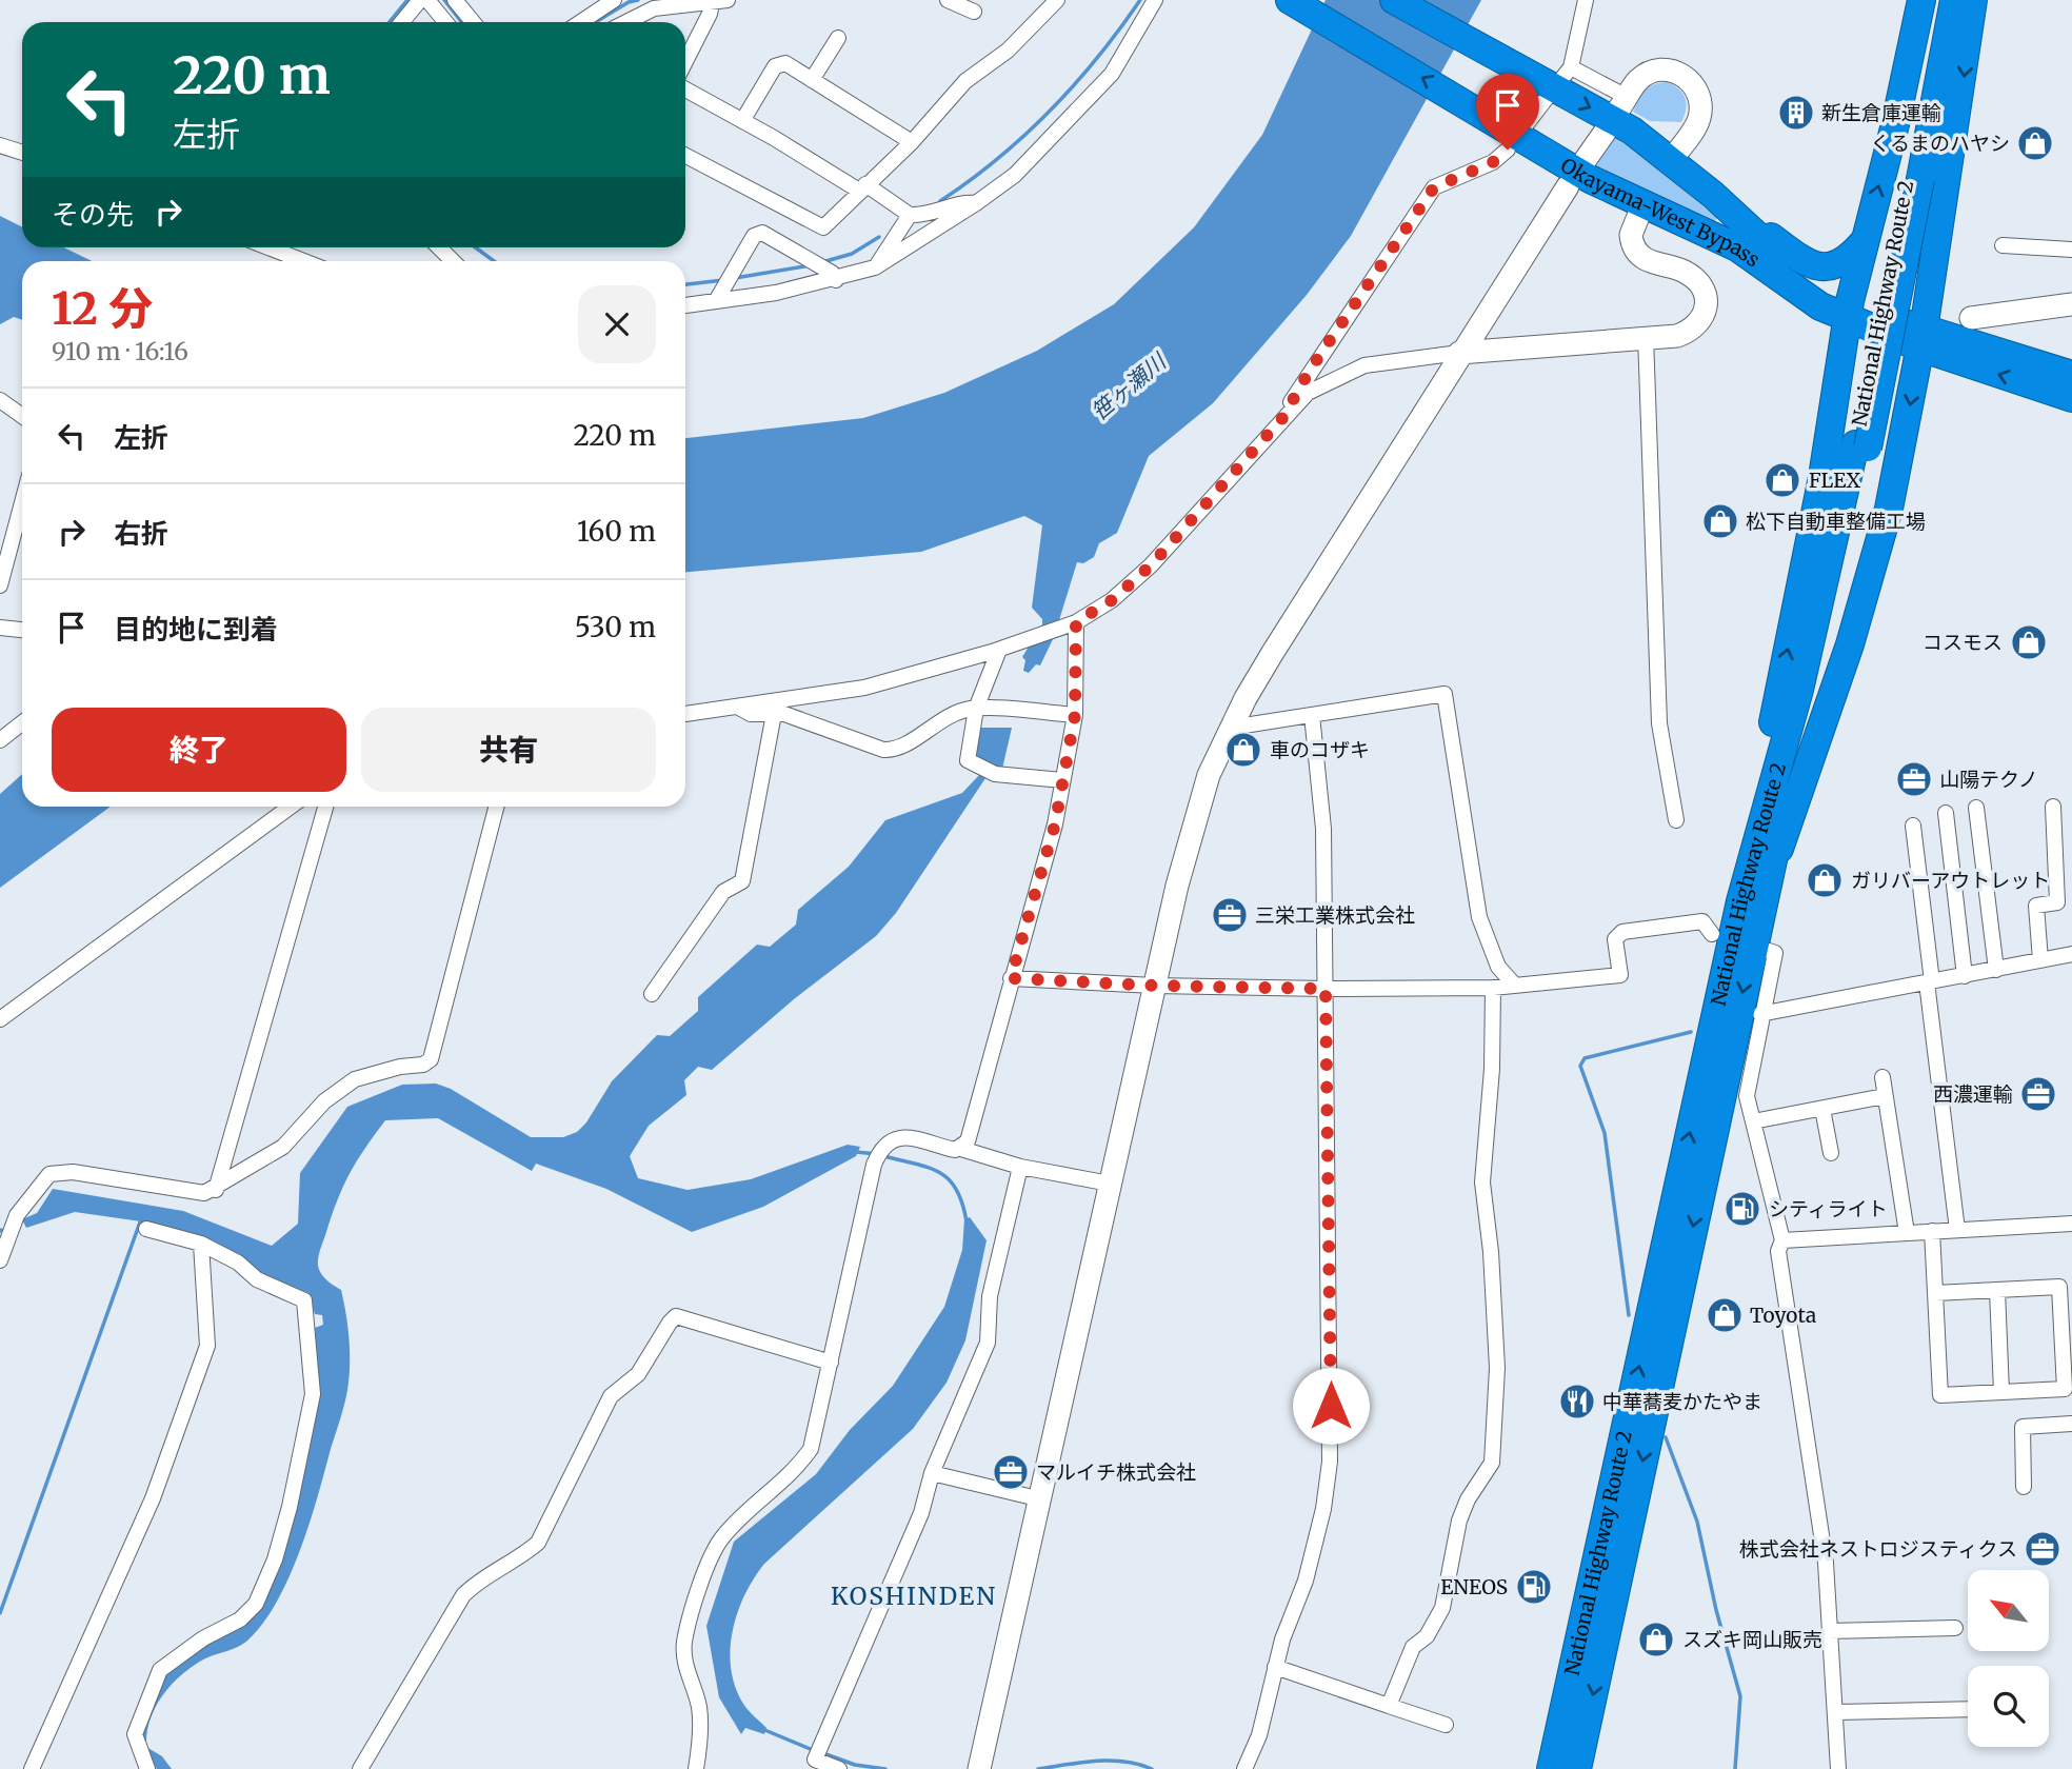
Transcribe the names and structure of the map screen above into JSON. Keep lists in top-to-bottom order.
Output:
{
  "streets": {
    "highway": ["Okayama-West Bypass", "National Highway Route 2"]
  },
  "districts": ["KOSHINDEN"],
  "water": ["笹ヶ瀬川"],
  "places": {
    "building": ["新生倉庫運輸"],
    "shop": [
      "くるまのハヤシ",
      "FLEX",
      "松下自動車整備工場",
      "コスモス",
      "車のコザキ",
      "ガリバーアウトレット",
      "Toyota",
      "スズキ岡山販売"
    ],
    "office": [
      "山陽テクノ",
      "三栄工業株式会社",
      "西濃運輸",
      "マルイチ株式会社",
      "株式会社ネストロジスティクス"
    ],
    "fuel station": ["シティライト", "ENEOS"],
    "restaurant": ["中華蕎麦かたやま"]
  },
  "north": "top left",
  "page": {
    "turn": ["220 m", "左折"],
    "then": "その先",
    "heading": ["12 分", "910 m · 16:16"],
    "list": [
      {
        "name": "左折",
        "value": "220 m"
      },
      {
        "name": "右折",
        "value": "160 m"
      },
      {
        "name": "目的地に到着",
        "value": "530 m"
      }
    ],
    "buttons": ["終了", "共有"]
  }
}
